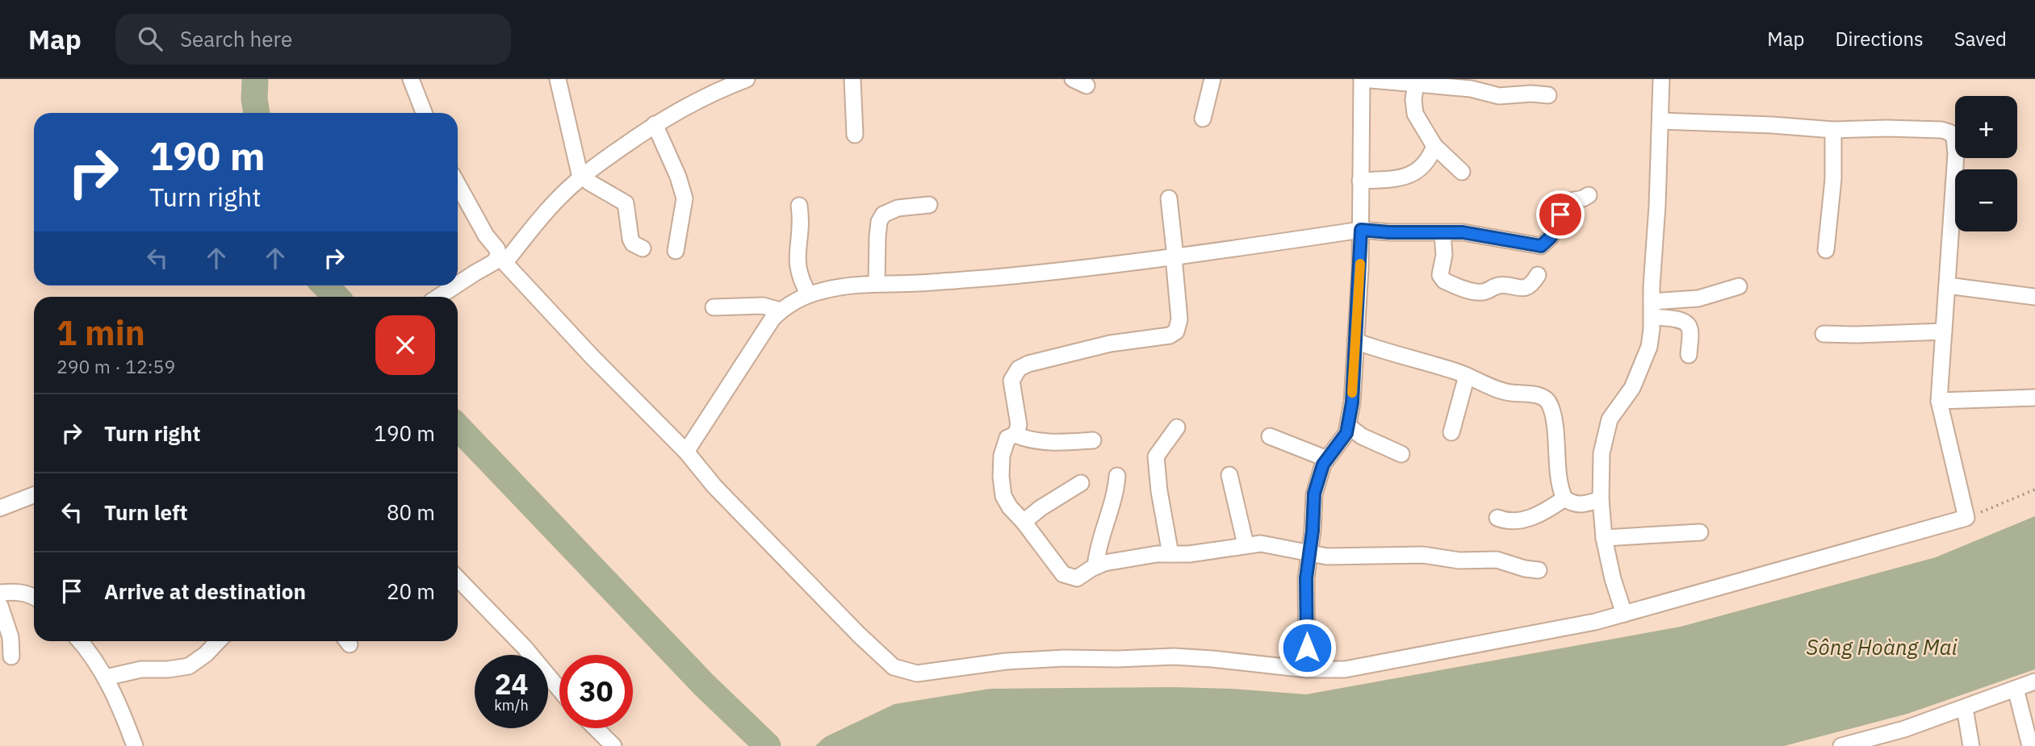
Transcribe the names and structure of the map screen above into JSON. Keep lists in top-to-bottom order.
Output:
{
  "water": ["Sông Hoàng Mai"],
  "page": {
    "header": "Map",
    "search": "Search here",
    "nav": ["Map", "Directions", "Saved"],
    "map_buttons": ["+", "−"],
    "turn": ["190 m", "Turn right"],
    "heading": ["1 min", "290 m · 12:59"],
    "list": [
      {
        "name": "Turn right",
        "value": "190 m"
      },
      {
        "name": "Turn left",
        "value": "80 m"
      },
      {
        "name": "Arrive at destination",
        "value": "20 m"
      }
    ],
    "speed": "24 km/h",
    "limit": "30"
  }
}
